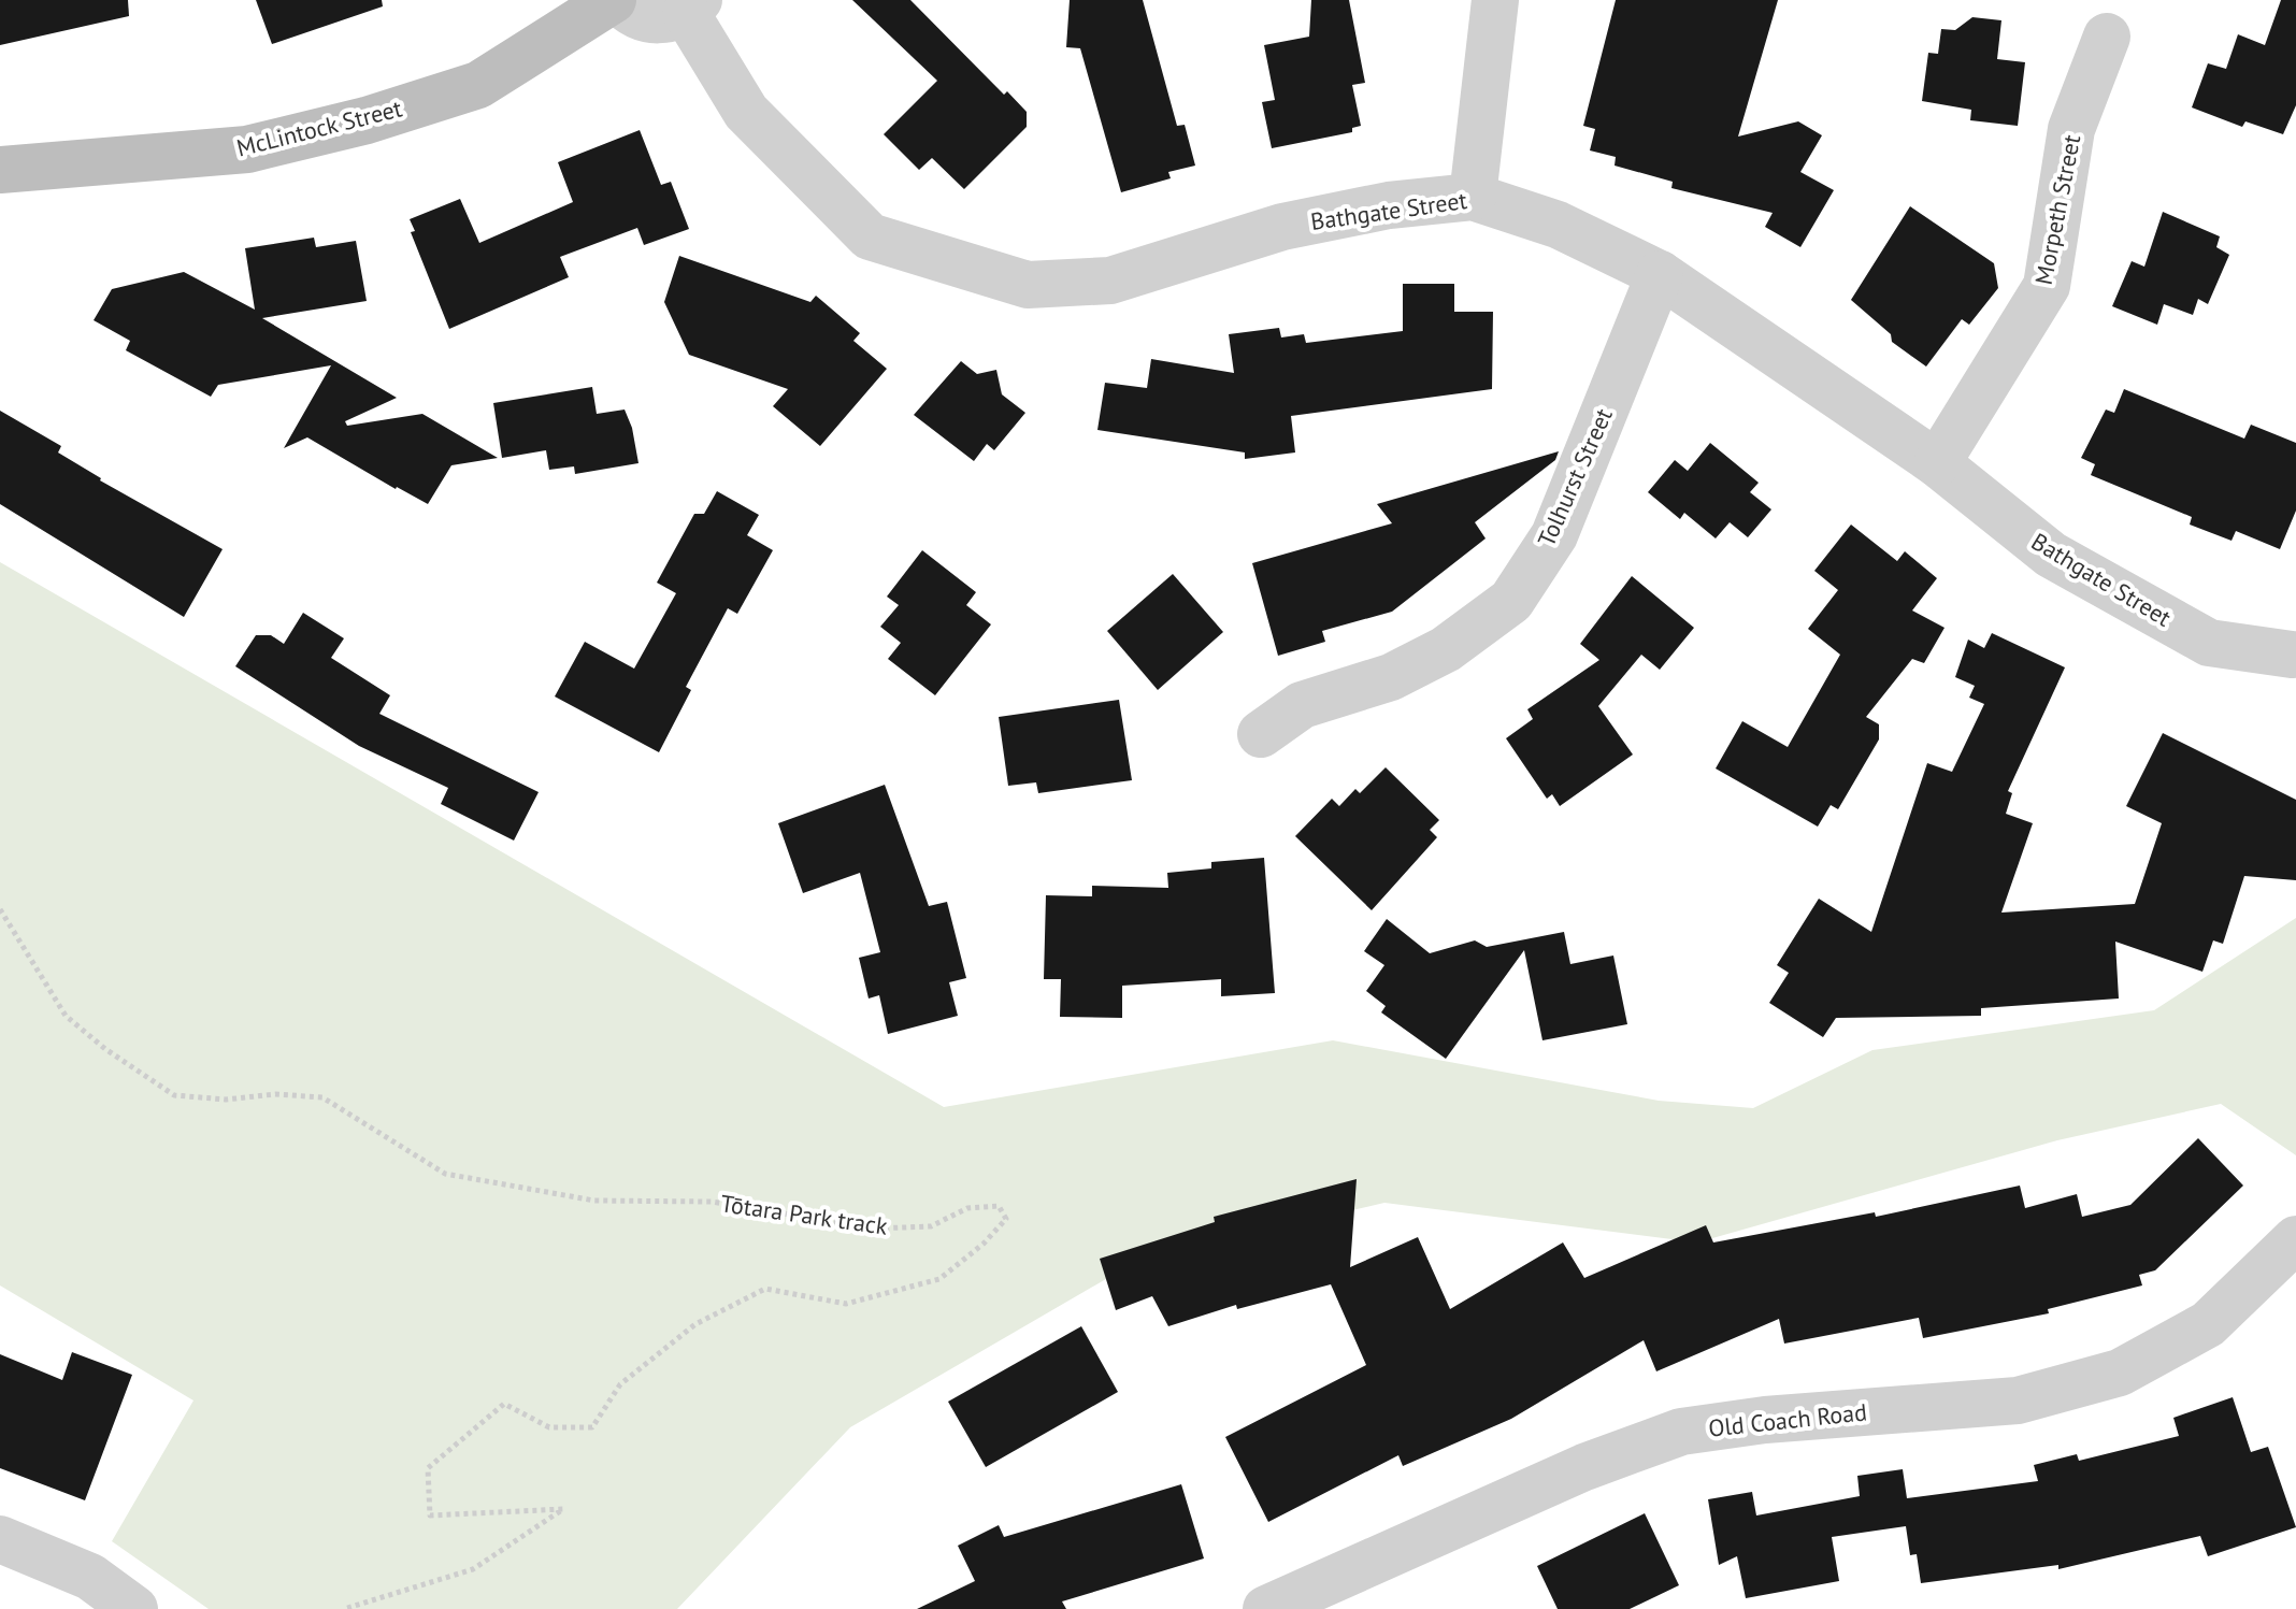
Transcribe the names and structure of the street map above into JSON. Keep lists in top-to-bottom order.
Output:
{
  "streets": {
    "street": [
      "McLintock Street",
      "Morpeth Street",
      "Bathgate Street",
      "Tolhurst Street",
      "Old Coach Road"
    ],
    "path": ["Tōtara Park track"]
  },
  "crossings": [
    ["Morpeth Street", "Bathgate Street"],
    ["Bathgate Street", "Tolhurst Street"]
  ]
}
